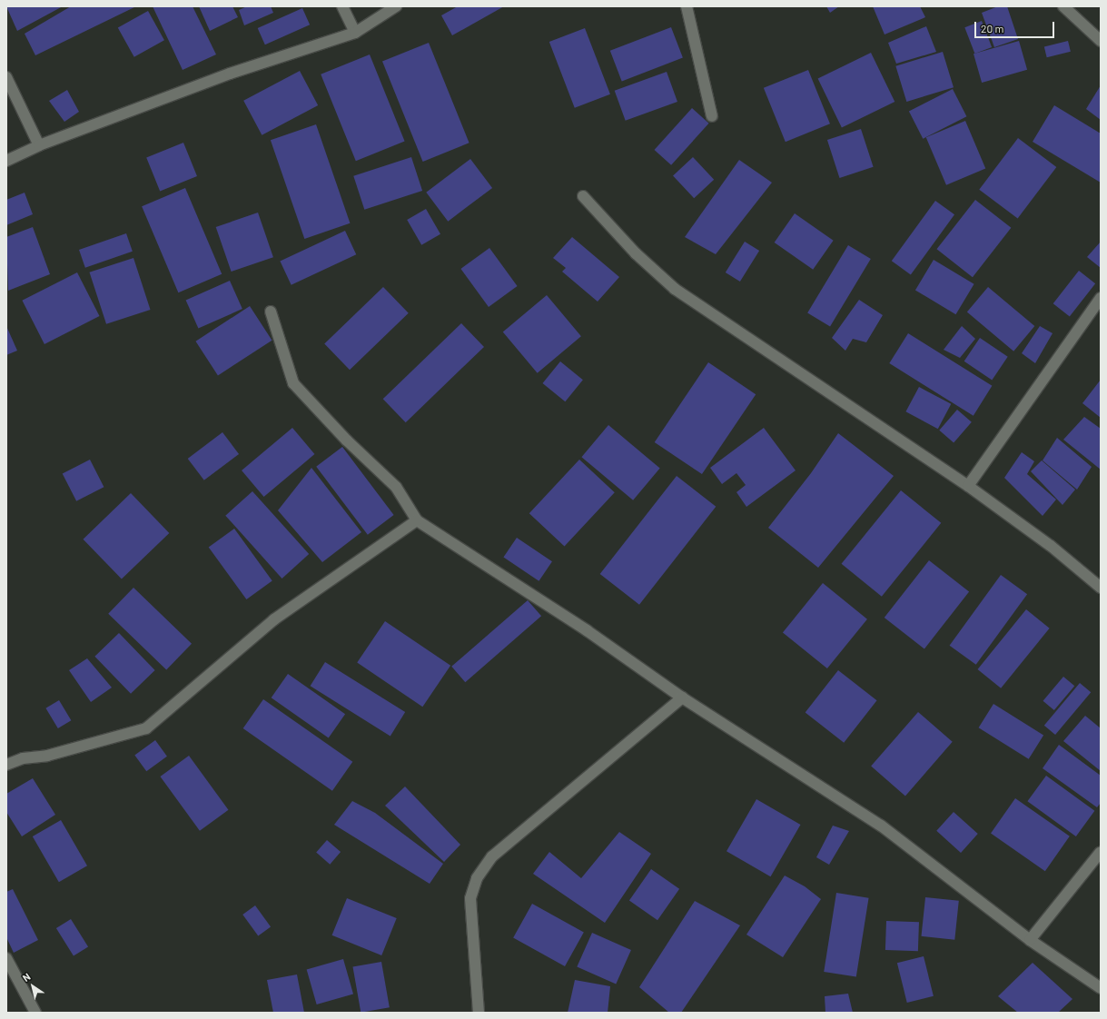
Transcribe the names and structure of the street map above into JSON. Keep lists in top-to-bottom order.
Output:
{
  "scale_bar": "20 m",
  "north": "top left"
}
